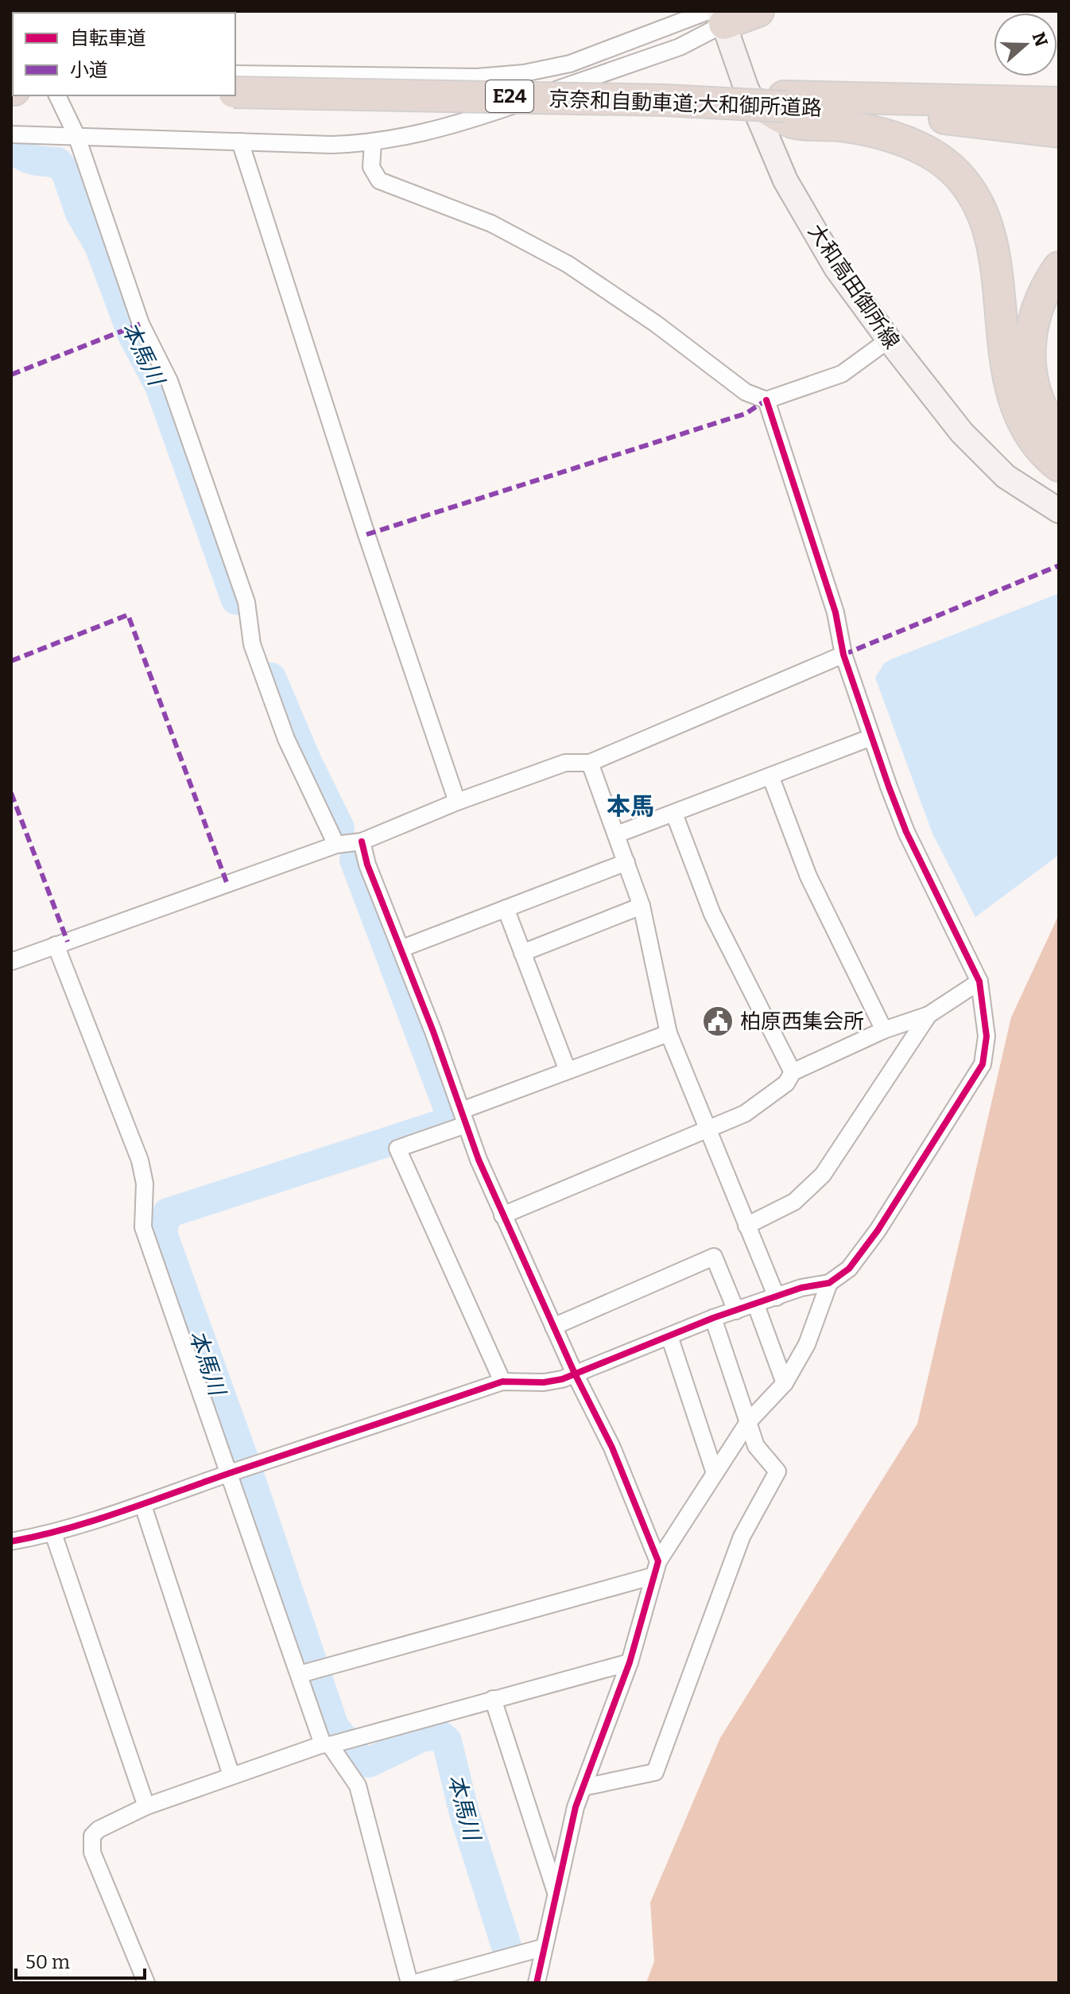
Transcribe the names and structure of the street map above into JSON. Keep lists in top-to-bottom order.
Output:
{
  "streets": {
    "highway": ["E24", "京奈和自動車道;大和御所道路"],
    "main road": ["大和高田御所線"]
  },
  "districts": ["本馬"],
  "water": ["本馬川"],
  "places": {
    "public building": ["柏原西集会所"]
  },
  "legend": ["自転車道", "小道"],
  "scale_bar": "50 m",
  "north": "right"
}
